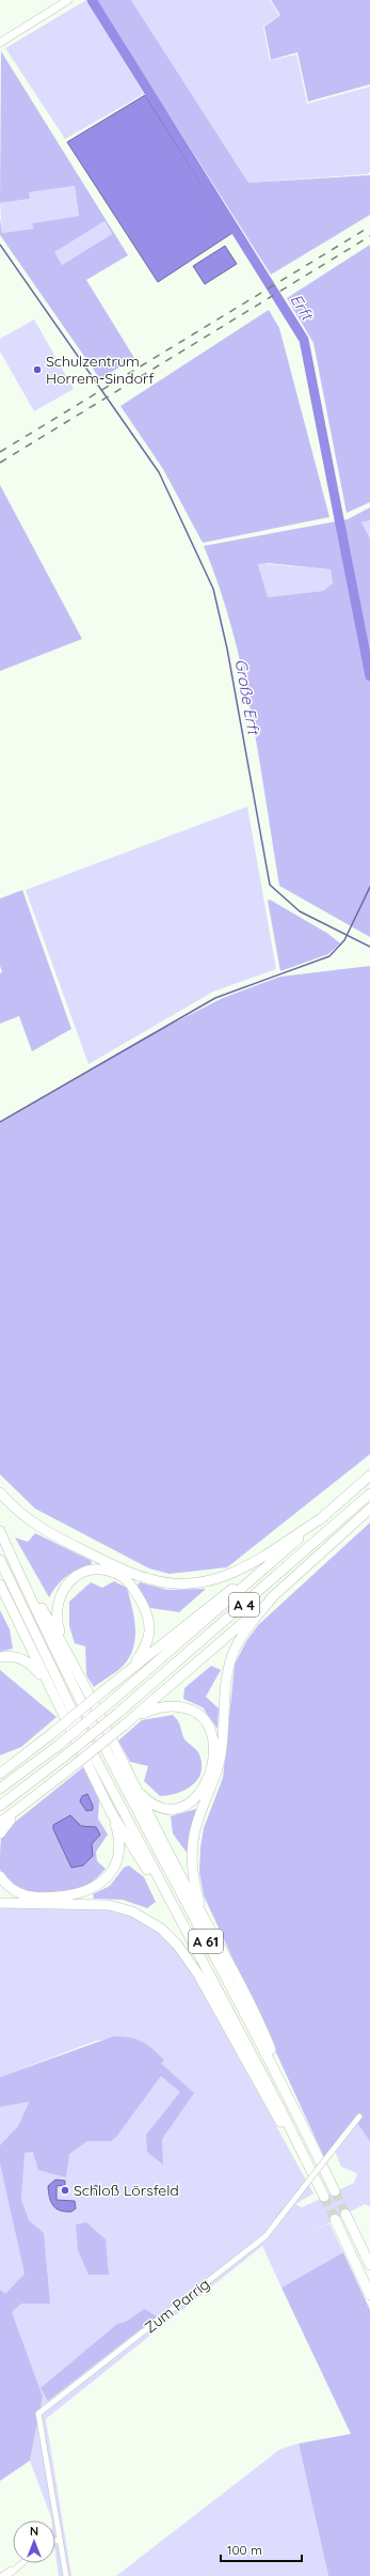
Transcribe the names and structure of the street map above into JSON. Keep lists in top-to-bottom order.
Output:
{
  "streets": {
    "highway": ["A 4", "A 61"],
    "street": ["Zum Parrig"]
  },
  "water": ["Erft", "Große Erft"],
  "places": ["Schulzentrum Horrem-Sindorf", "Schloß Lörsfeld"],
  "scale_bar": "100 m",
  "north": "top"
}
